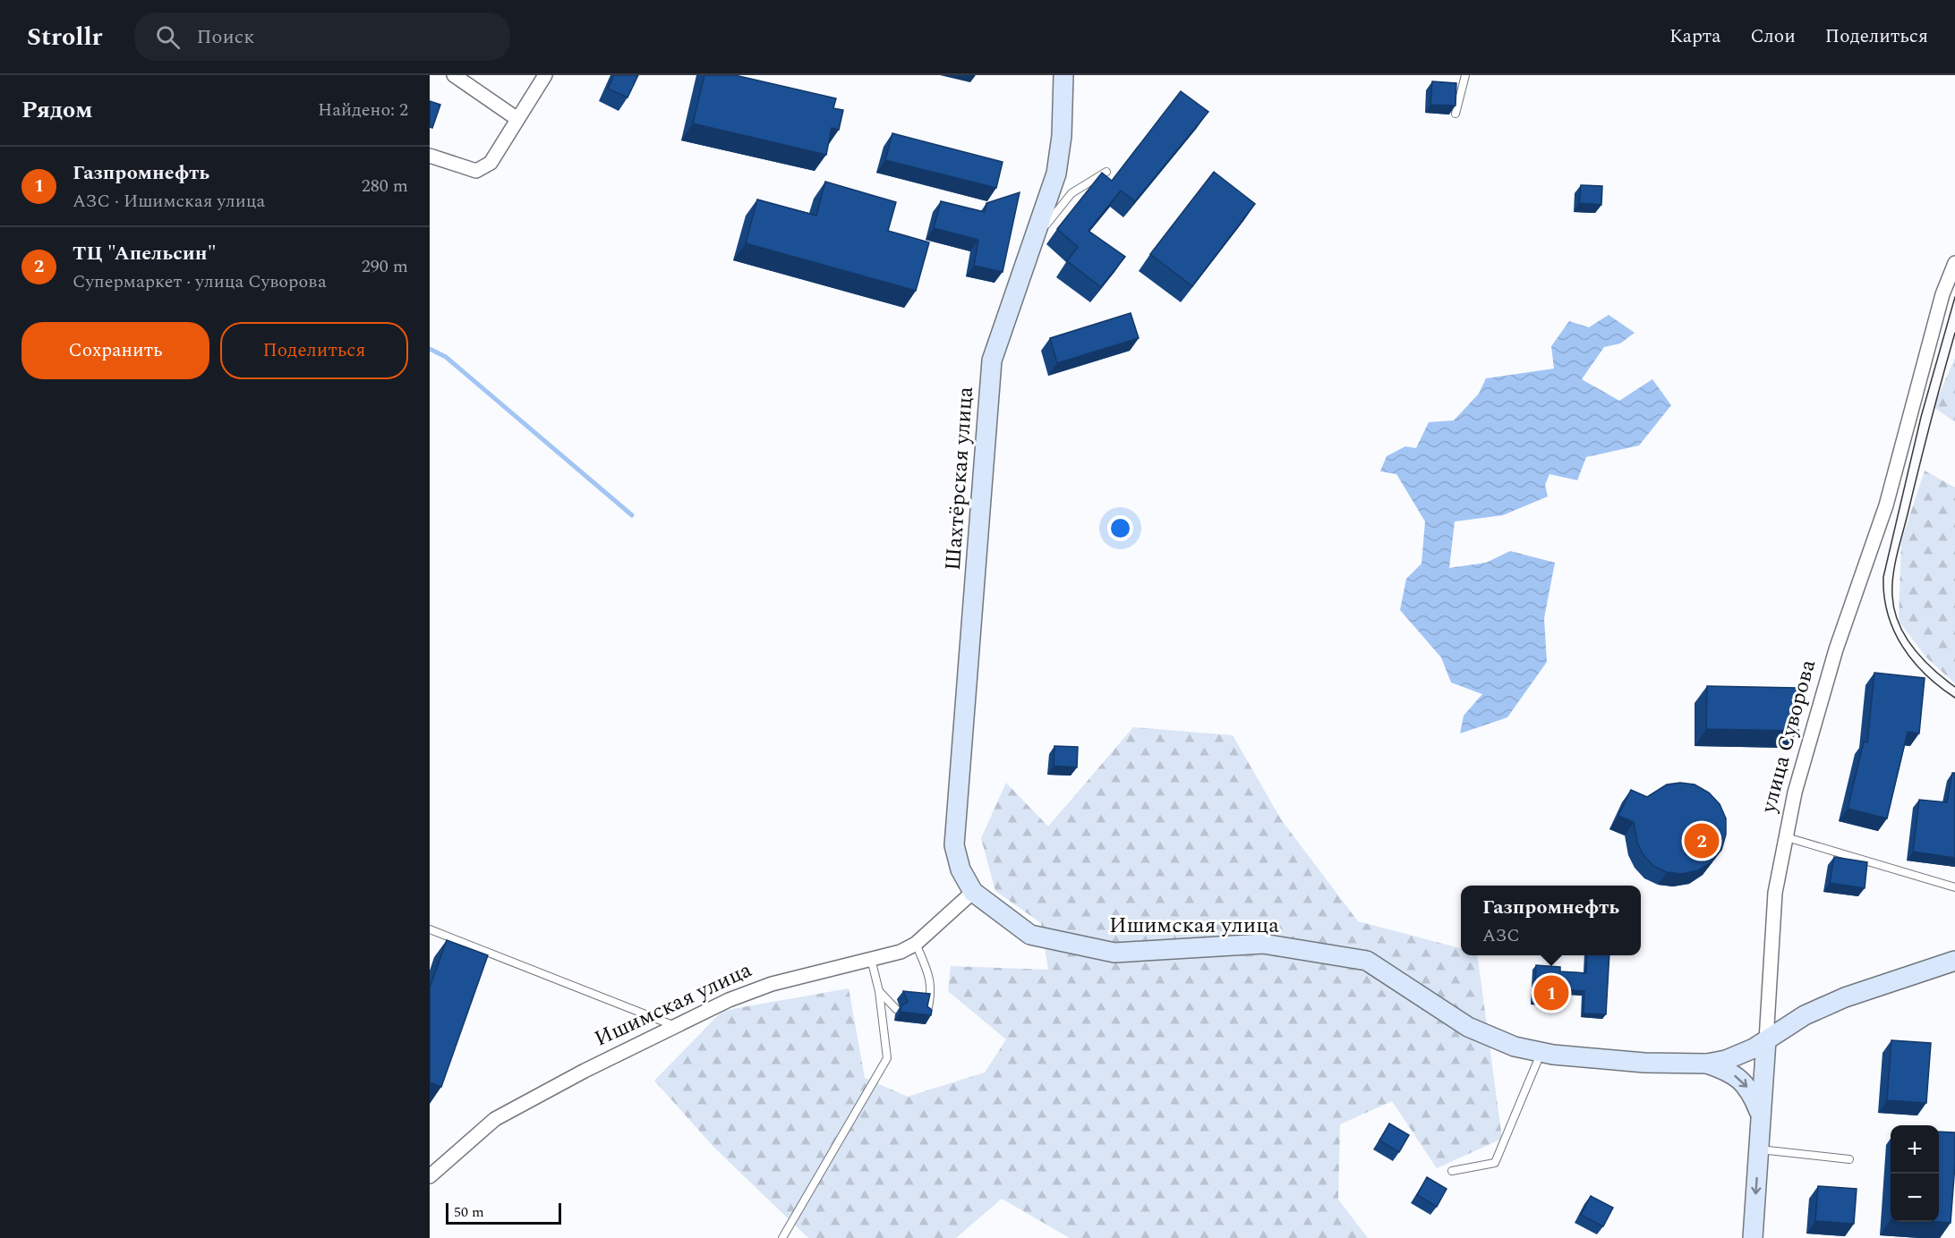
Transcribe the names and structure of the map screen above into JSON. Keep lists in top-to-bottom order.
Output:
{
  "streets": {
    "main road": ["Шахтёрская улица", "улица Суворова", "Ишимская улица"]
  },
  "crossings": [
    ["Шахтёрская улица", "Ишимская улица"],
    ["улица Суворова", "Ишимская улица"]
  ],
  "scale_bar": "50 m",
  "page": {
    "header": "Strollr",
    "search": "Поиск",
    "nav": ["Карта", "Слои", "Поделиться"],
    "heading": ["Рядом", "Найдено: 2"],
    "list": [
      {
        "mark": "1",
        "name": "Газпромнефть",
        "note": "АЗС · Ишимская улица",
        "value": "280 m"
      },
      {
        "mark": "2",
        "name": "ТЦ \"Апельсин\"",
        "note": "Супермаркет · улица Суворова",
        "value": "290 m"
      }
    ],
    "buttons": ["Сохранить", "Поделиться"],
    "pins": ["2", "1"],
    "popup": ["Газпромнефть", "АЗС"],
    "map_buttons": ["+", "−"],
    "scale": "50 m"
  }
}
